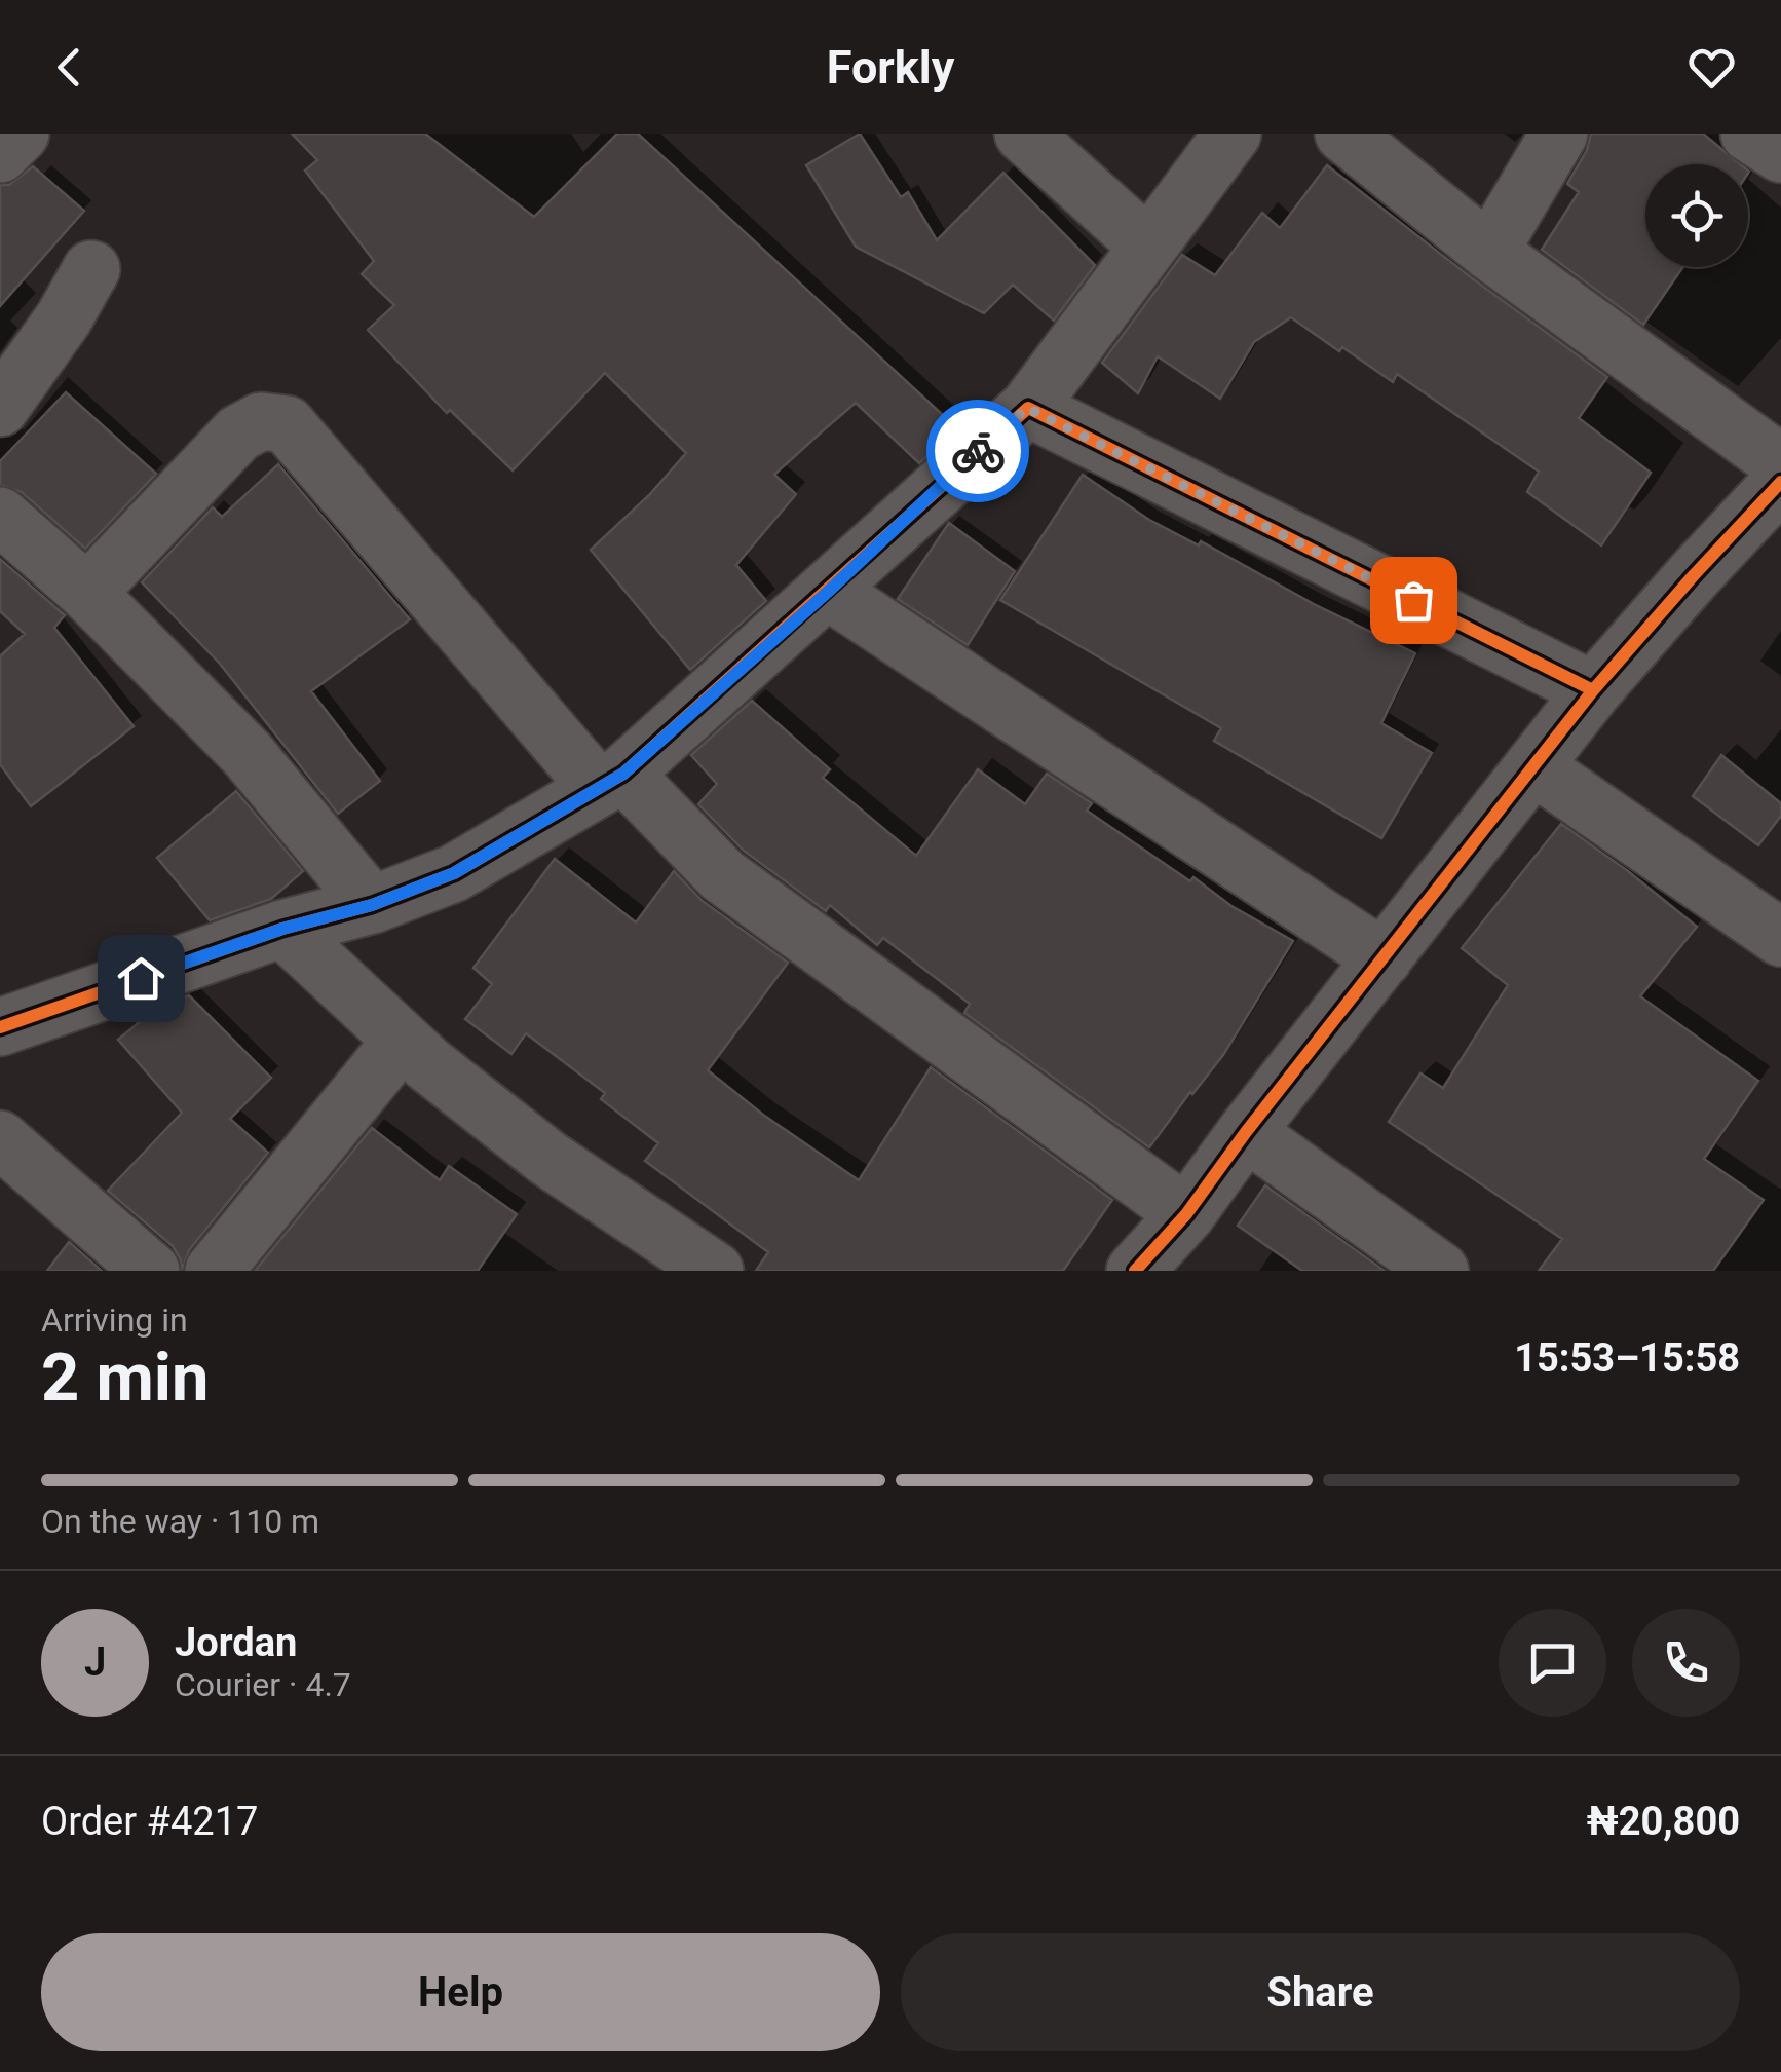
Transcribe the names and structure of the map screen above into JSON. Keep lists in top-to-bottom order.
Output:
{
  "page": {
    "header": "Forkly",
    "heading": ["2 min", "Arriving in", "15:53–15:58"],
    "panel": [
      "Jordan",
      "Courier · 4.7",
      "Order #4217",
      "₦20,800"
    ],
    "bar": "On the way · 110 m",
    "round": "J",
    "buttons": ["Help", "Share"]
  }
}
